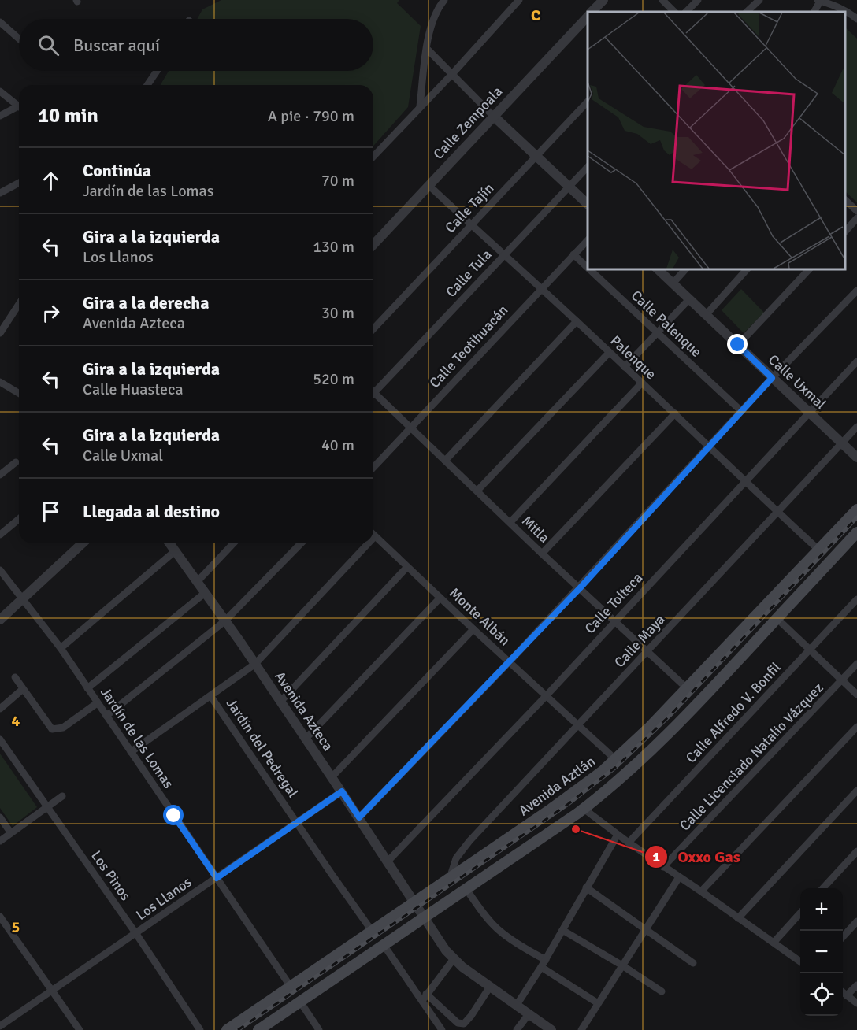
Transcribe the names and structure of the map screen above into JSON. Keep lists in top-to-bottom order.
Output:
{
  "streets": {
    "main road": ["Avenida Aztlán"],
    "street": [
      "Calle Zempoala",
      "Calle Tajín",
      "Calle Tula",
      "Calle Palenque",
      "Calle Teotihuacán",
      "Palenque",
      "Calle Uxmal",
      "Mitla",
      "Calle Tolteca",
      "Monte Albán",
      "Calle Maya",
      "Avenida Azteca",
      "Calle Alfredo V. Bonfil",
      "Jardín de las Lomas",
      "Jardín del Pedregal",
      "Calle Licenciado Natalio Vázquez",
      "Los Pinos",
      "Los Llanos"
    ]
  },
  "crossings": [
    ["Calle Zempoala", "Palenque"],
    ["Calle Tajín", "Palenque"],
    ["Calle Tula", "Palenque"],
    ["Calle Palenque", "Calle Teotihuacán"],
    ["Calle Teotihuacán", "Palenque"],
    ["Calle Teotihuacán", "Mitla"],
    ["Palenque", "Calle Tolteca"],
    ["Palenque", "Calle Maya"],
    ["Palenque", "Avenida Aztlán"],
    ["Calle Uxmal", "Calle Tolteca"],
    ["Calle Uxmal", "Calle Maya"],
    ["Mitla", "Calle Tolteca"],
    ["Mitla", "Calle Maya"],
    ["Mitla", "Avenida Aztlán"],
    ["Calle Tolteca", "Monte Albán"],
    ["Calle Tolteca", "Avenida Azteca"],
    ["Monte Albán", "Calle Maya"],
    ["Monte Albán", "Avenida Aztlán"],
    ["Calle Maya", "Avenida Aztlán"],
    ["Avenida Azteca", "Avenida Aztlán"],
    ["Avenida Azteca", "Los Llanos"],
    ["Jardín de las Lomas", "Avenida Aztlán"],
    ["Jardín de las Lomas", "Los Llanos"],
    ["Jardín del Pedregal", "Avenida Aztlán"],
    ["Jardín del Pedregal", "Los Llanos"],
    ["Los Pinos", "Los Llanos"]
  ],
  "places": ["Oxxo Gas"],
  "page": {
    "search": "Buscar aquí",
    "heading": ["10 min", "A pie · 790 m"],
    "list": [
      ["Continúa", "Jardín de las Lomas", "70 m"],
      ["Gira a la izquierda", "Los Llanos", "130 m"],
      ["Gira a la derecha", "Avenida Azteca", "30 m"],
      ["Gira a la izquierda", "Calle Huasteca", "520 m"],
      ["Gira a la izquierda", "Calle Uxmal", "40 m"],
      "Llegada al destino"
    ],
    "map_buttons": ["+", "−"]
  },
  "grid": {
    "columns": ["C"],
    "rows": ["4", "5"]
  }
}
